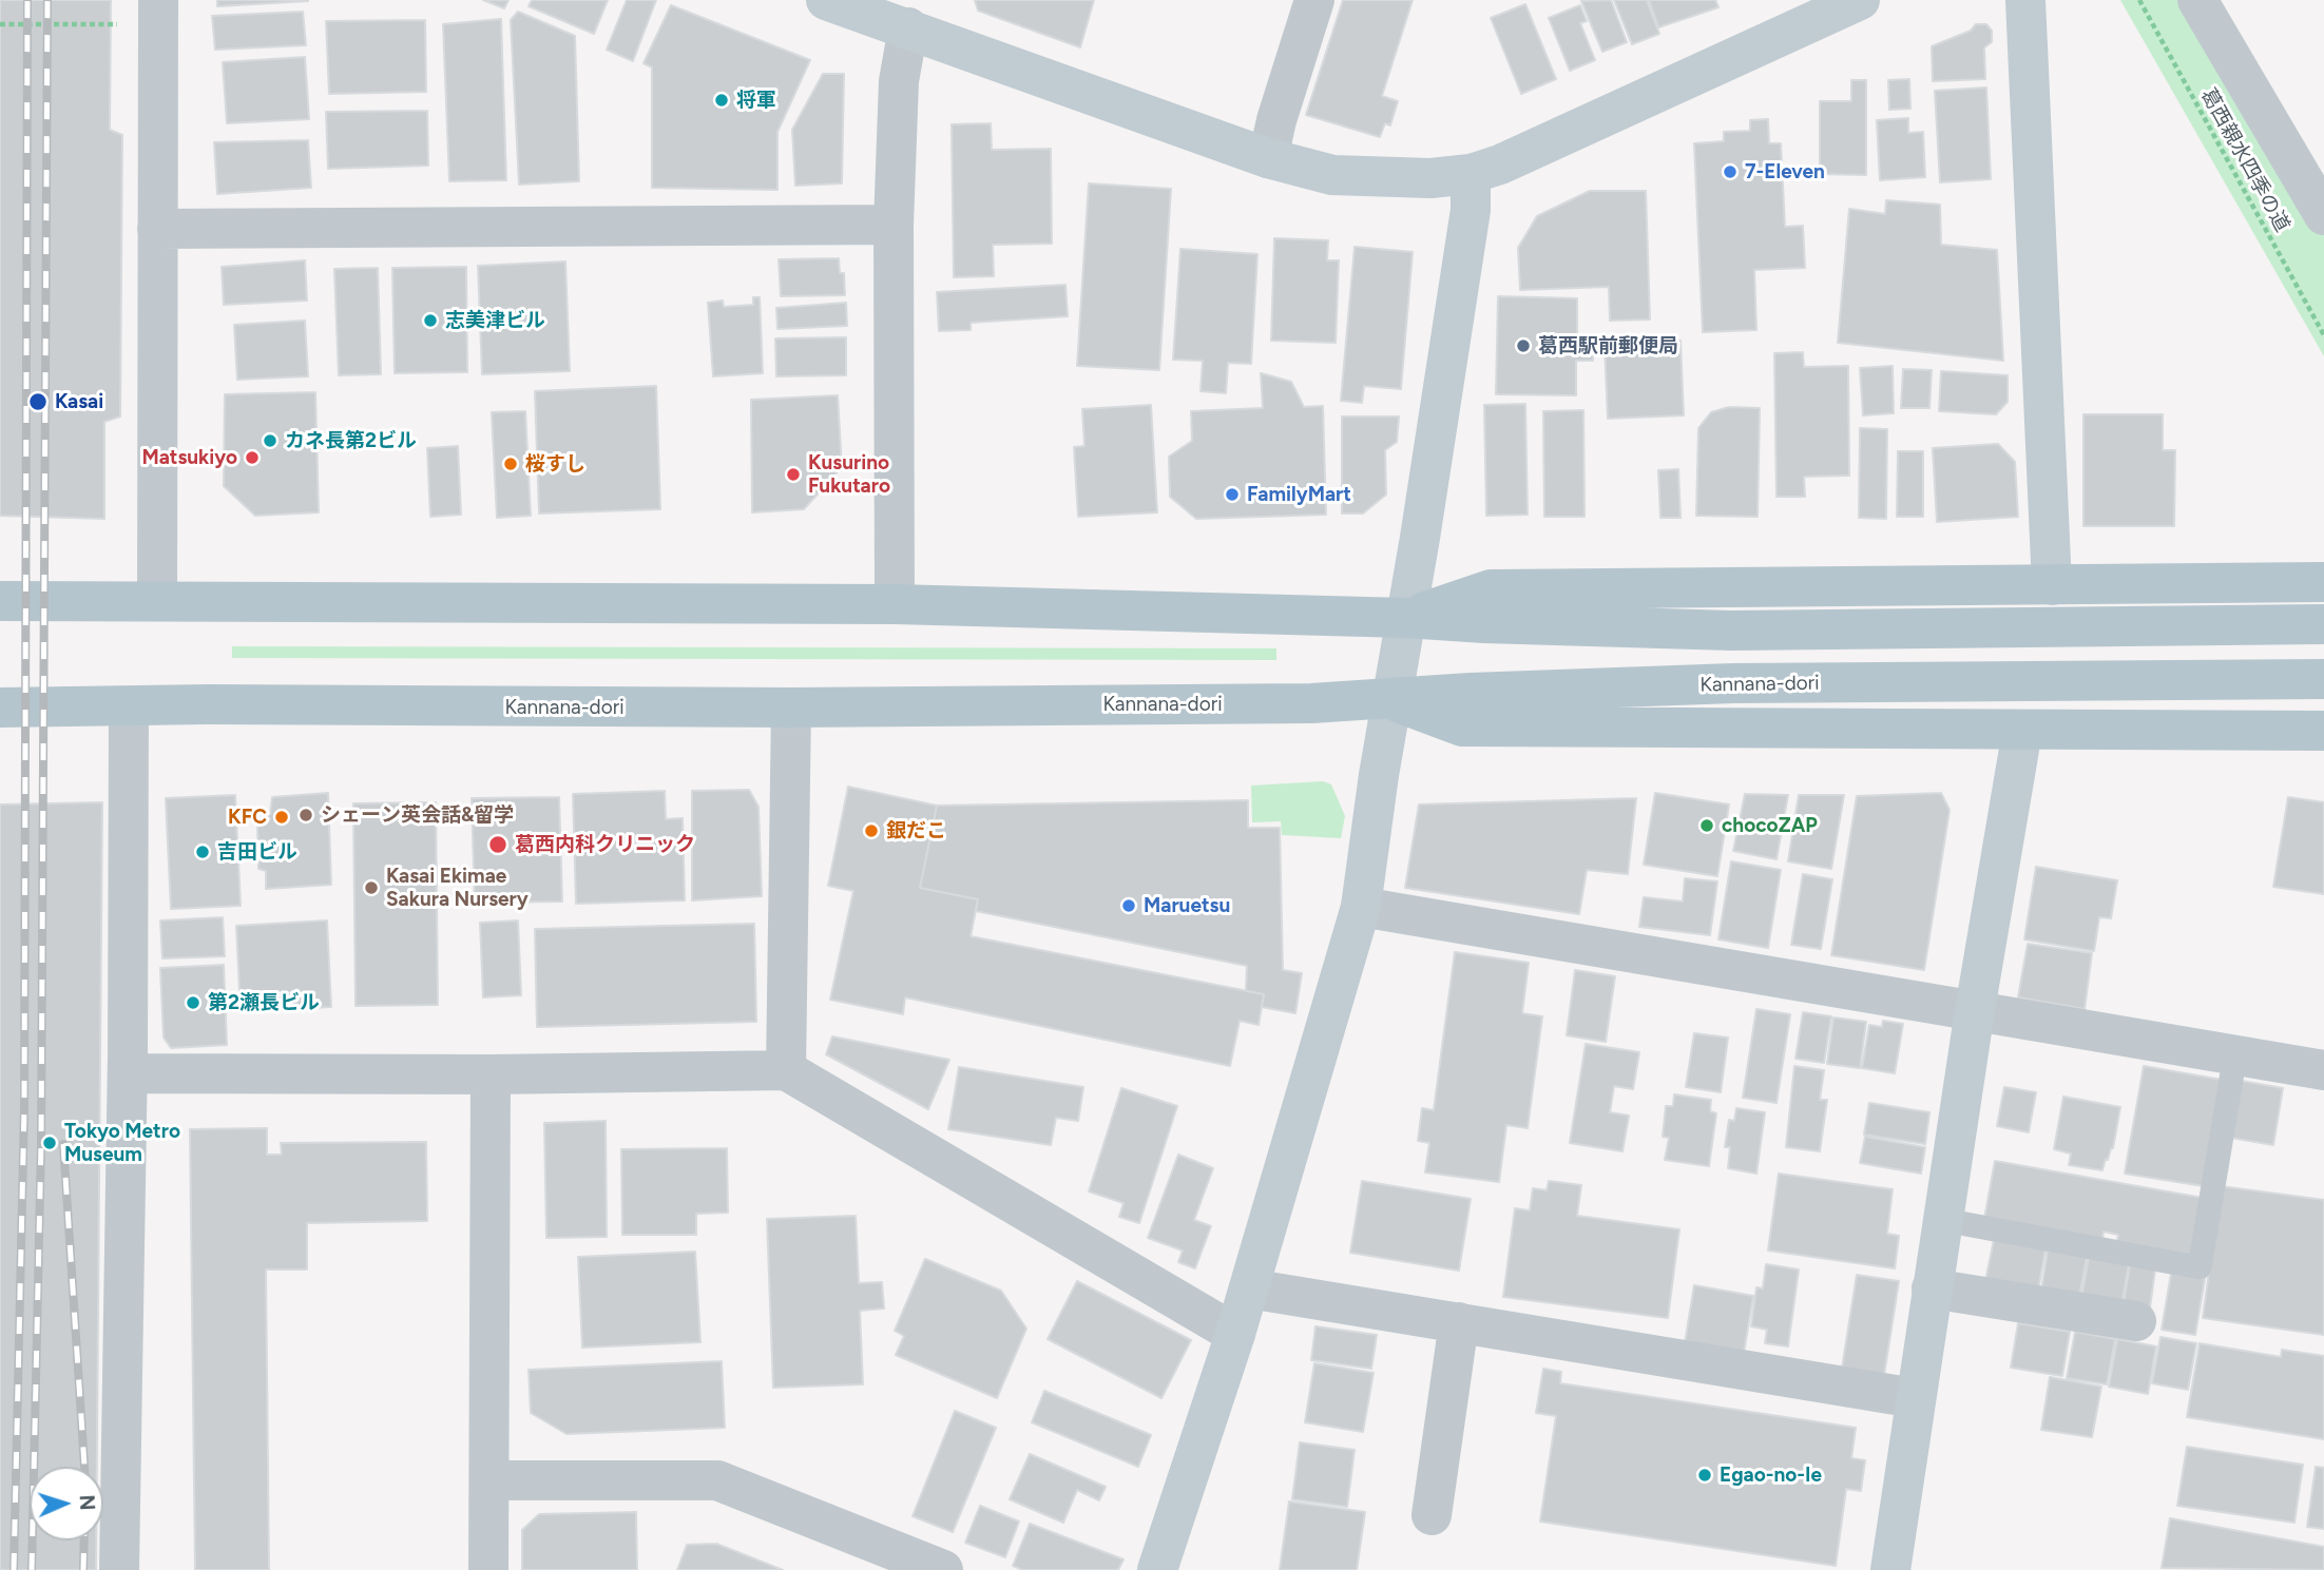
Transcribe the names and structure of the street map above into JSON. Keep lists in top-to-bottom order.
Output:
{
  "streets": {
    "main road": ["Kannana-dori"],
    "path": ["葛西親水四季の道"]
  },
  "places": [
    "将軍",
    "7-Eleven",
    "志美津ビル",
    "葛西駅前郵便局",
    "Kasai",
    "カネ長第2ビル",
    "Matsukiyo",
    "桜すし",
    "Kusurino Fukutaro",
    "FamilyMart",
    "シェーン英会話&留学",
    "KFC",
    "chocoZAP",
    "銀だこ",
    "葛西内科クリニック",
    "吉田ビル",
    "Kasai Ekimae Sakura Nursery",
    "Maruetsu",
    "第2瀬長ビル",
    "Tokyo Metro Museum",
    "Egao-no-Ie"
  ],
  "north": "right"
}
